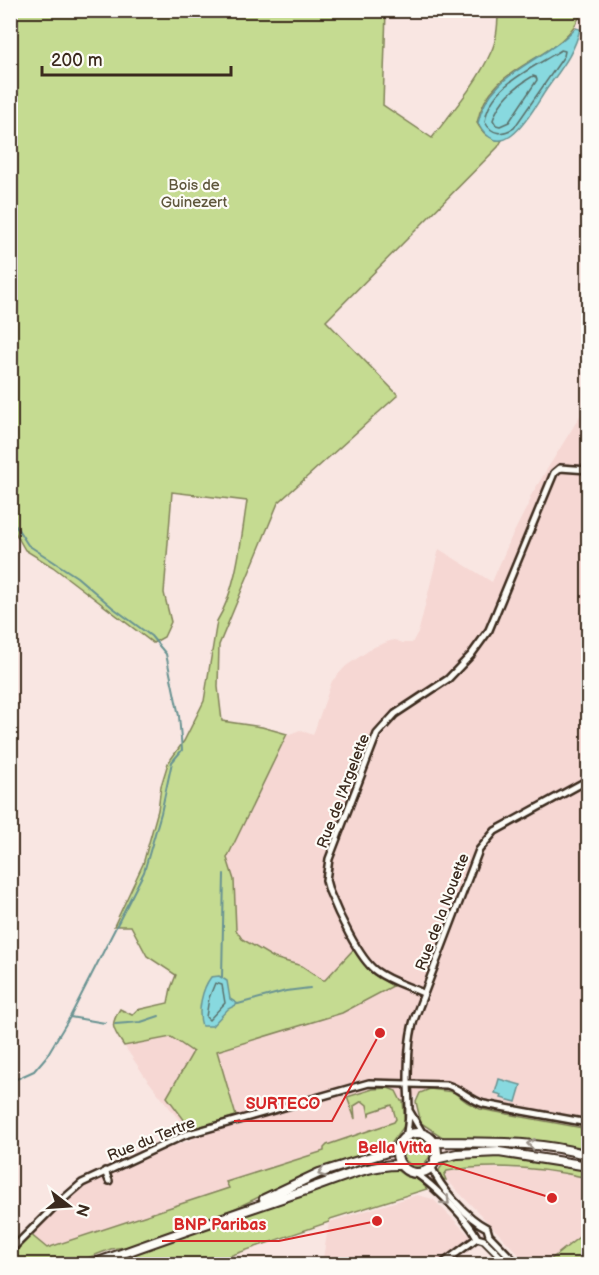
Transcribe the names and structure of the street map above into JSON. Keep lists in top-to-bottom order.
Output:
{
  "streets": {
    "street": ["Rue de l'Argelette", "Rue de la Nouette", "Rue du Tertre"]
  },
  "crossings": [
    ["Rue de l'Argelette", "Rue de la Nouette"],
    ["Rue de la Nouette", "Rue du Tertre"]
  ],
  "parks": ["Bois de Guinezert"],
  "places": ["SURTECO", "Bella Vitta", "BNP Paribas"],
  "scale_bar": "200 m",
  "north": "right"
}
